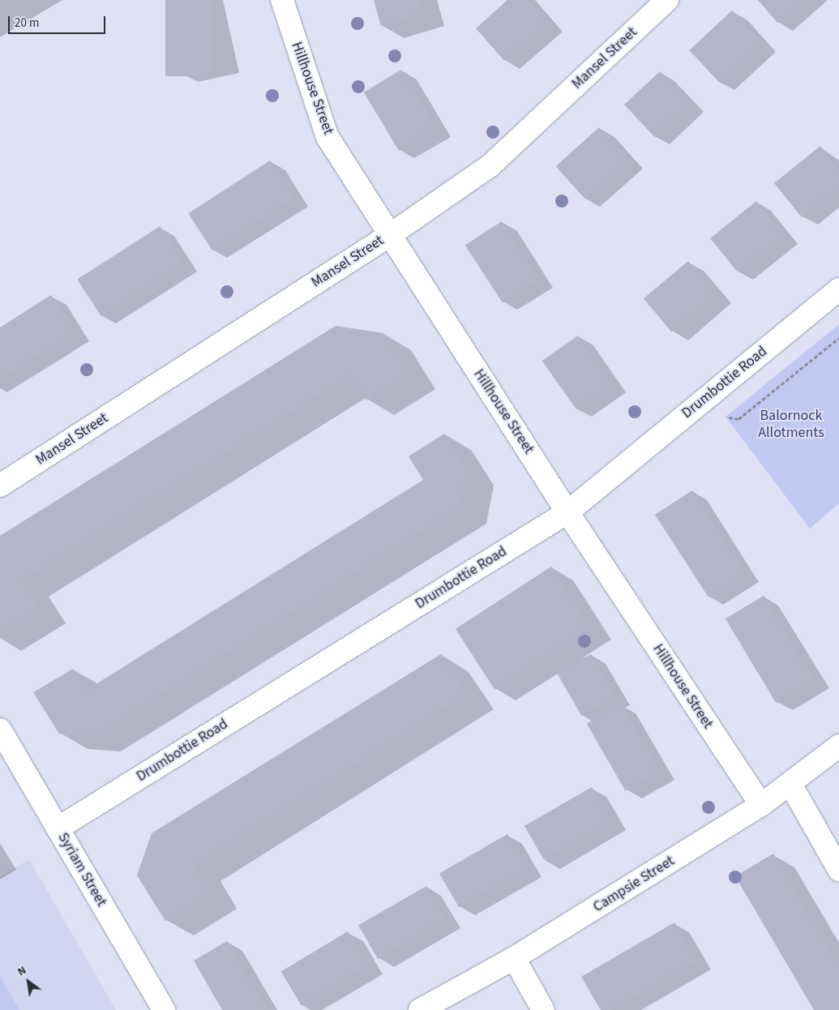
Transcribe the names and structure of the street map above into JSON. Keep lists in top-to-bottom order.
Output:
{
  "streets": {
    "street": [
      "Mansel Street",
      "Hillhouse Street",
      "Drumbottie Road",
      "Syriam Street",
      "Campsie Street"
    ]
  },
  "crossings": [
    ["Mansel Street", "Hillhouse Street"],
    ["Hillhouse Street", "Drumbottie Road"],
    ["Hillhouse Street", "Campsie Street"],
    ["Drumbottie Road", "Syriam Street"]
  ],
  "parks": ["Balornock Allotments"],
  "scale_bar": "20 m",
  "north": "top left"
}
